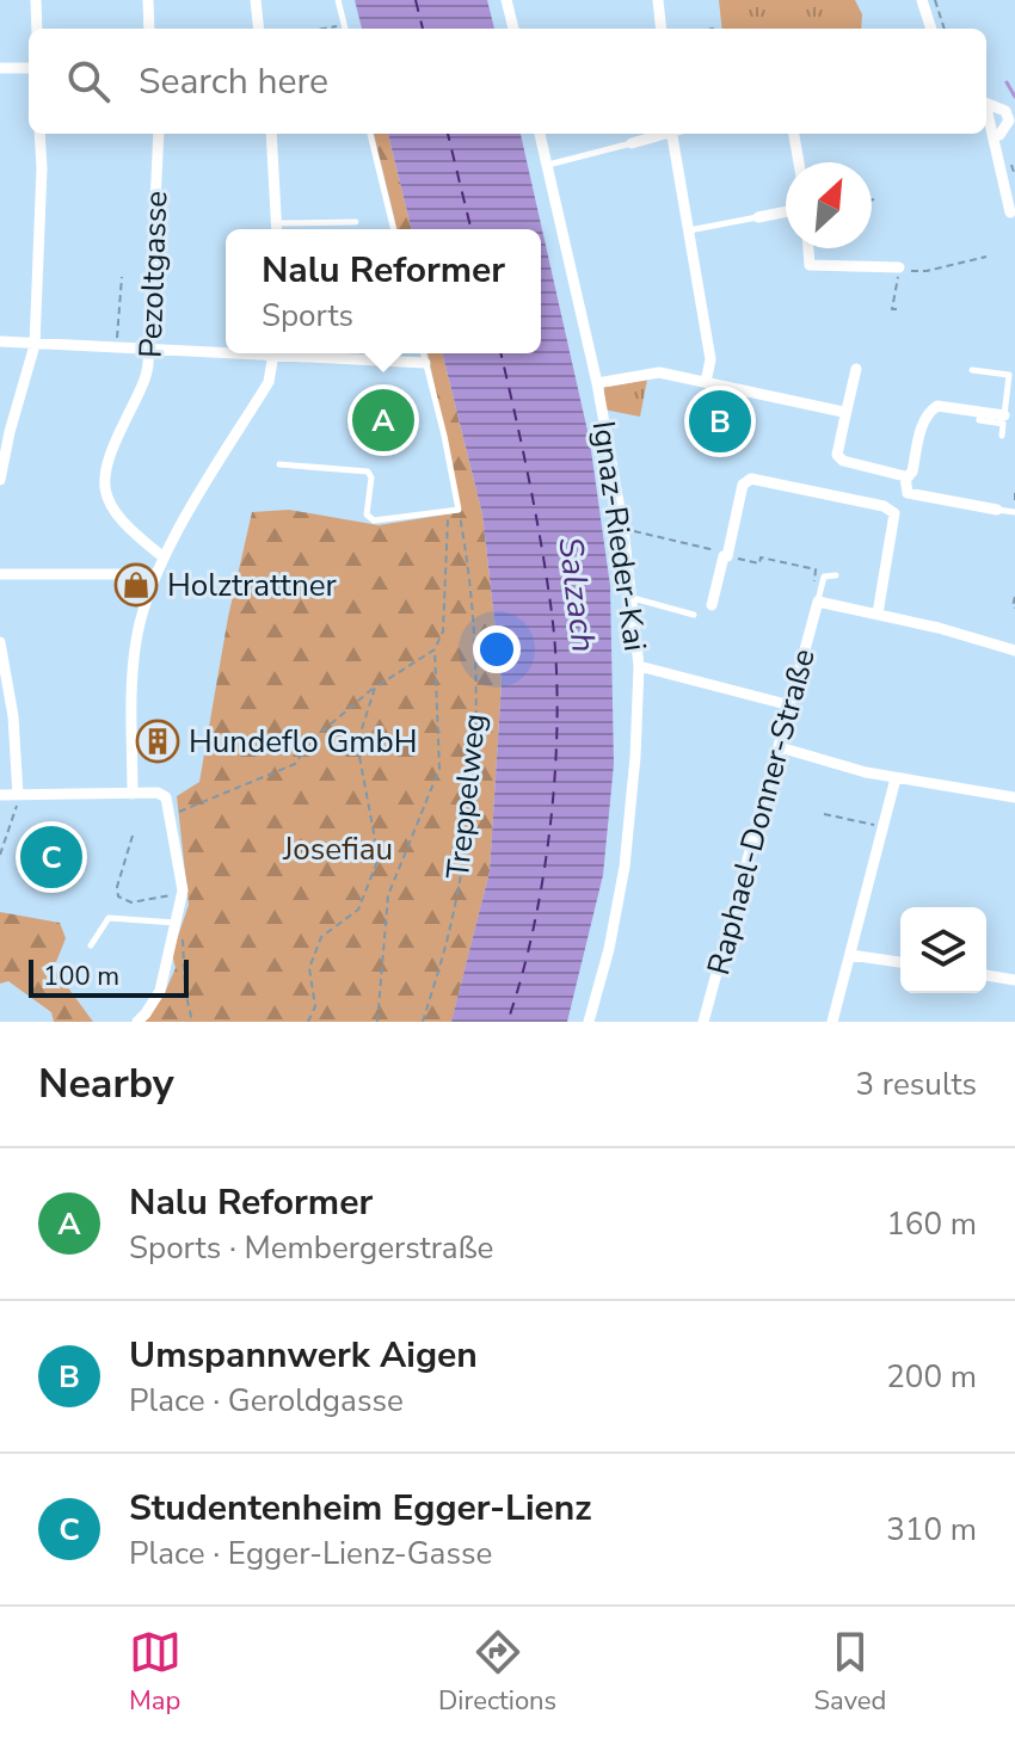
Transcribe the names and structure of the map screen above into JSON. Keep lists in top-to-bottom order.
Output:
{
  "streets": {
    "street": ["Pezoltgasse", "Ignaz-Rieder-Kai", "Raphael-Donner-Straße"],
    "path": ["Treppelweg"]
  },
  "water": ["Salzach"],
  "parks": ["Josefiau"],
  "places": {
    "shop": ["Holztrattner"],
    "building": ["Hundeflo GmbH"]
  },
  "scale_bar": "100 m",
  "north": "top right",
  "page": {
    "search": "Search here",
    "popup": ["Nalu Reformer", "Sports"],
    "pins": ["A", "B", "C"],
    "scale": "100 m",
    "heading": ["Nearby", "3 results"],
    "list": [
      {
        "mark": "A",
        "name": "Nalu Reformer",
        "note": "Sports · Membergerstraße",
        "value": "160 m"
      },
      {
        "mark": "B",
        "name": "Umspannwerk Aigen",
        "note": "Place · Geroldgasse",
        "value": "200 m"
      },
      {
        "mark": "C",
        "name": "Studentenheim Egger-Lienz",
        "note": "Place · Egger-Lienz-Gasse",
        "value": "310 m"
      }
    ],
    "nav": ["Map", "Directions", "Saved"]
  }
}
